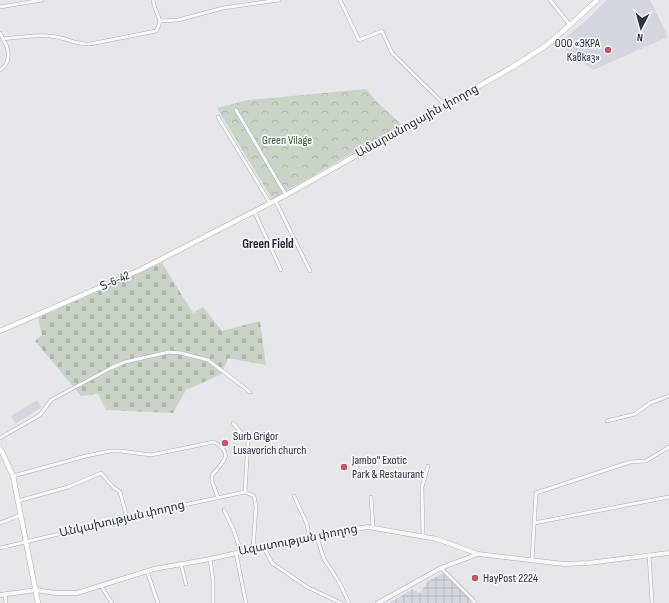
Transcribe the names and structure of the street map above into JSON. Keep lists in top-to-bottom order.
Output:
{
  "streets": {
    "main road": ["Ամարանոցային փողոց", "Տ-6-42"],
    "street": ["Անկախության փողոց", "Ազատության փողոց"]
  },
  "crossings": [
    ["Ամարանոցային փողոց", "Տ-6-42"]
  ],
  "districts": ["Green Field"],
  "parks": ["Green Vilage"],
  "places": [
    "ООО «ЭКРА Кавказ»",
    "Surb Grigor Lusavorich church",
    "Jambo\" Exotic Park & Restaurant",
    "HayPost 2224"
  ],
  "north": "bottom"
}
